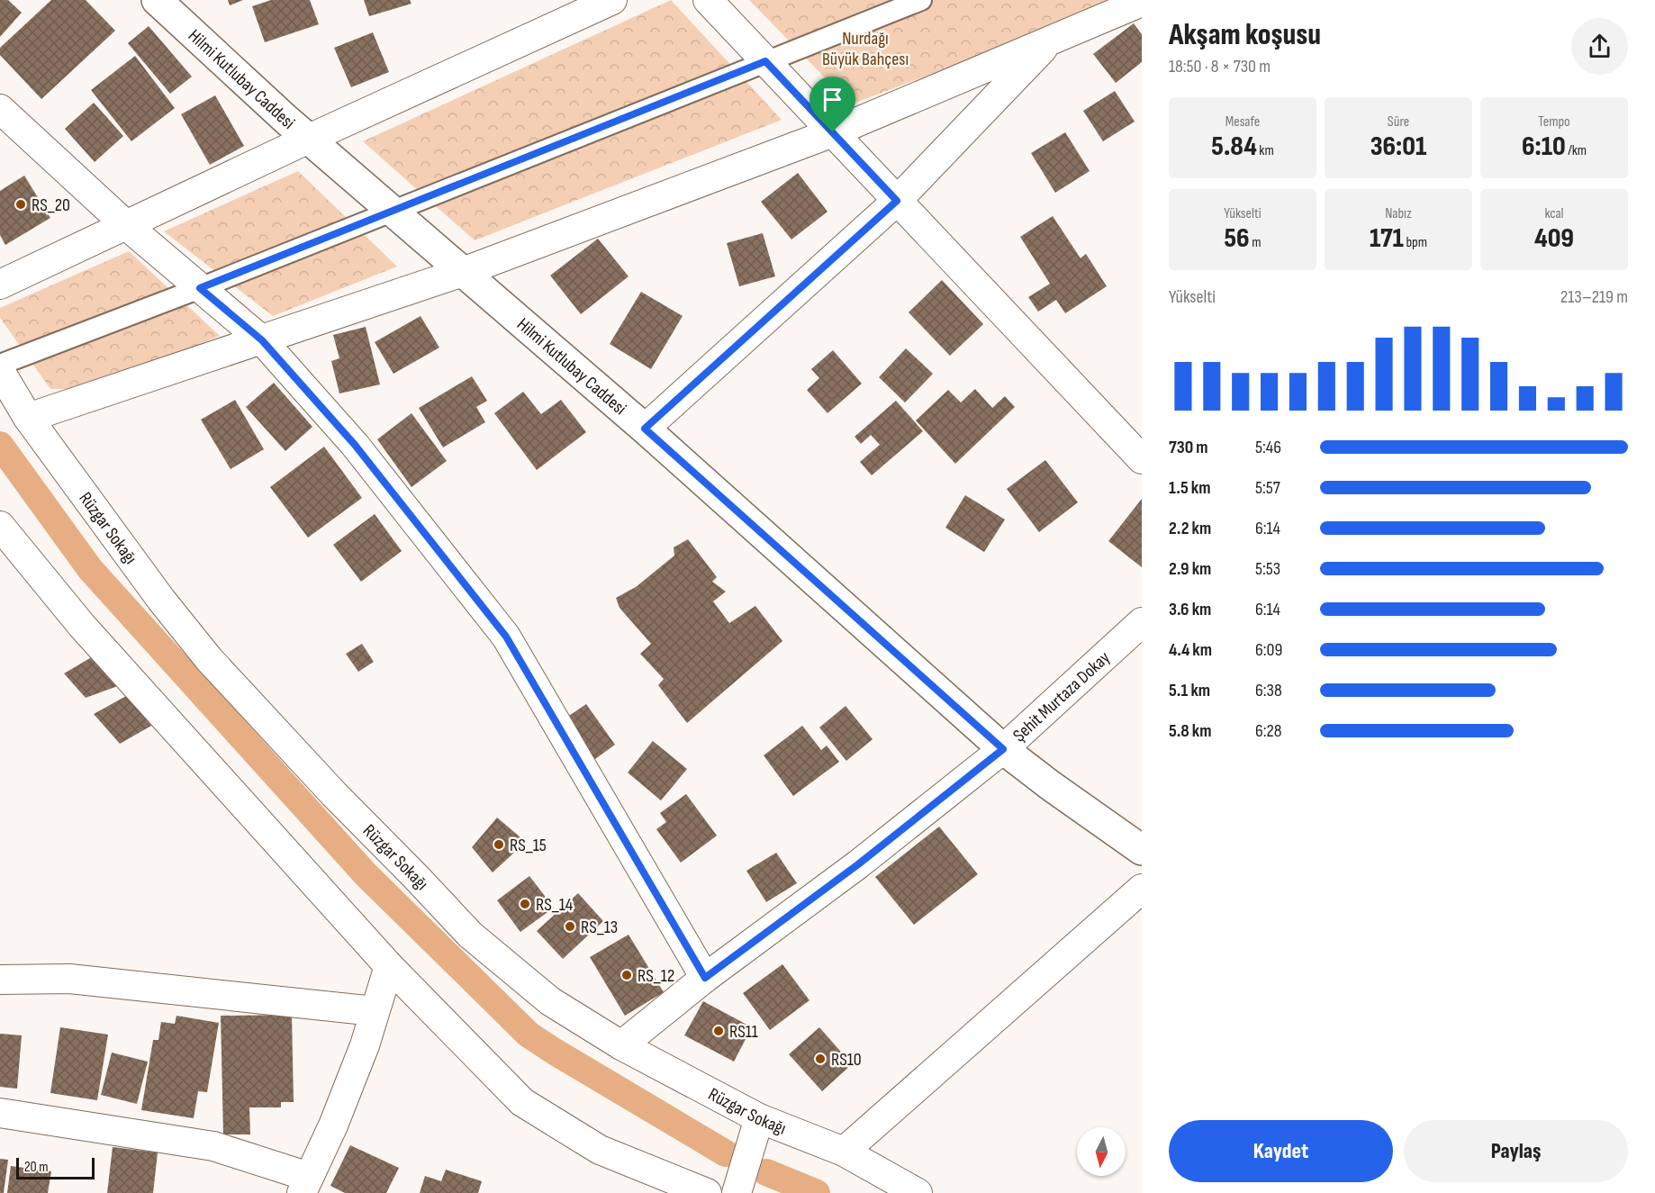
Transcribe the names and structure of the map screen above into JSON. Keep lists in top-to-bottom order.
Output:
{
  "streets": {
    "street": ["Hilmi Kutlubay Caddesi", "Rüzgar Sokağı", "Şehit Murtaza Dokay"]
  },
  "crossings": [
    ["Hilmi Kutlubay Caddesi", "Şehit Murtaza Dokay"],
    ["Rüzgar Sokağı", "Şehit Murtaza Dokay"]
  ],
  "parks": ["Nurdağı Büyük Bahçesı"],
  "places": [
    "RS_20",
    "RS_15",
    "RS_14",
    "RS_13",
    "RS_12",
    "RS11",
    "RS10"
  ],
  "scale_bar": "20 m",
  "north": "bottom",
  "page": {
    "heading": ["Akşam koşusu", "18:50 · 8 × 730 m"],
    "stats": [
      ["Mesafe", "5.84 km"],
      ["Süre", "36:01"],
      ["Tempo", "6:10 /km"],
      ["Yükselti", "56 m"],
      ["Nabız", "171 bpm"],
      ["kcal", "409"]
    ],
    "chart": ["Yükselti", "213–219 m"],
    "list": [
      {
        "name": "730 m",
        "note": "5:46"
      },
      {
        "name": "1.5 km",
        "note": "5:57"
      },
      {
        "name": "2.2 km",
        "note": "6:14"
      },
      {
        "name": "2.9 km",
        "note": "5:53"
      },
      {
        "name": "3.6 km",
        "note": "6:14"
      },
      {
        "name": "4.4 km",
        "note": "6:09"
      },
      {
        "name": "5.1 km",
        "note": "6:38"
      },
      {
        "name": "5.8 km",
        "note": "6:28"
      }
    ],
    "buttons": ["Kaydet", "Paylaş"],
    "scale": "20 m"
  }
}
